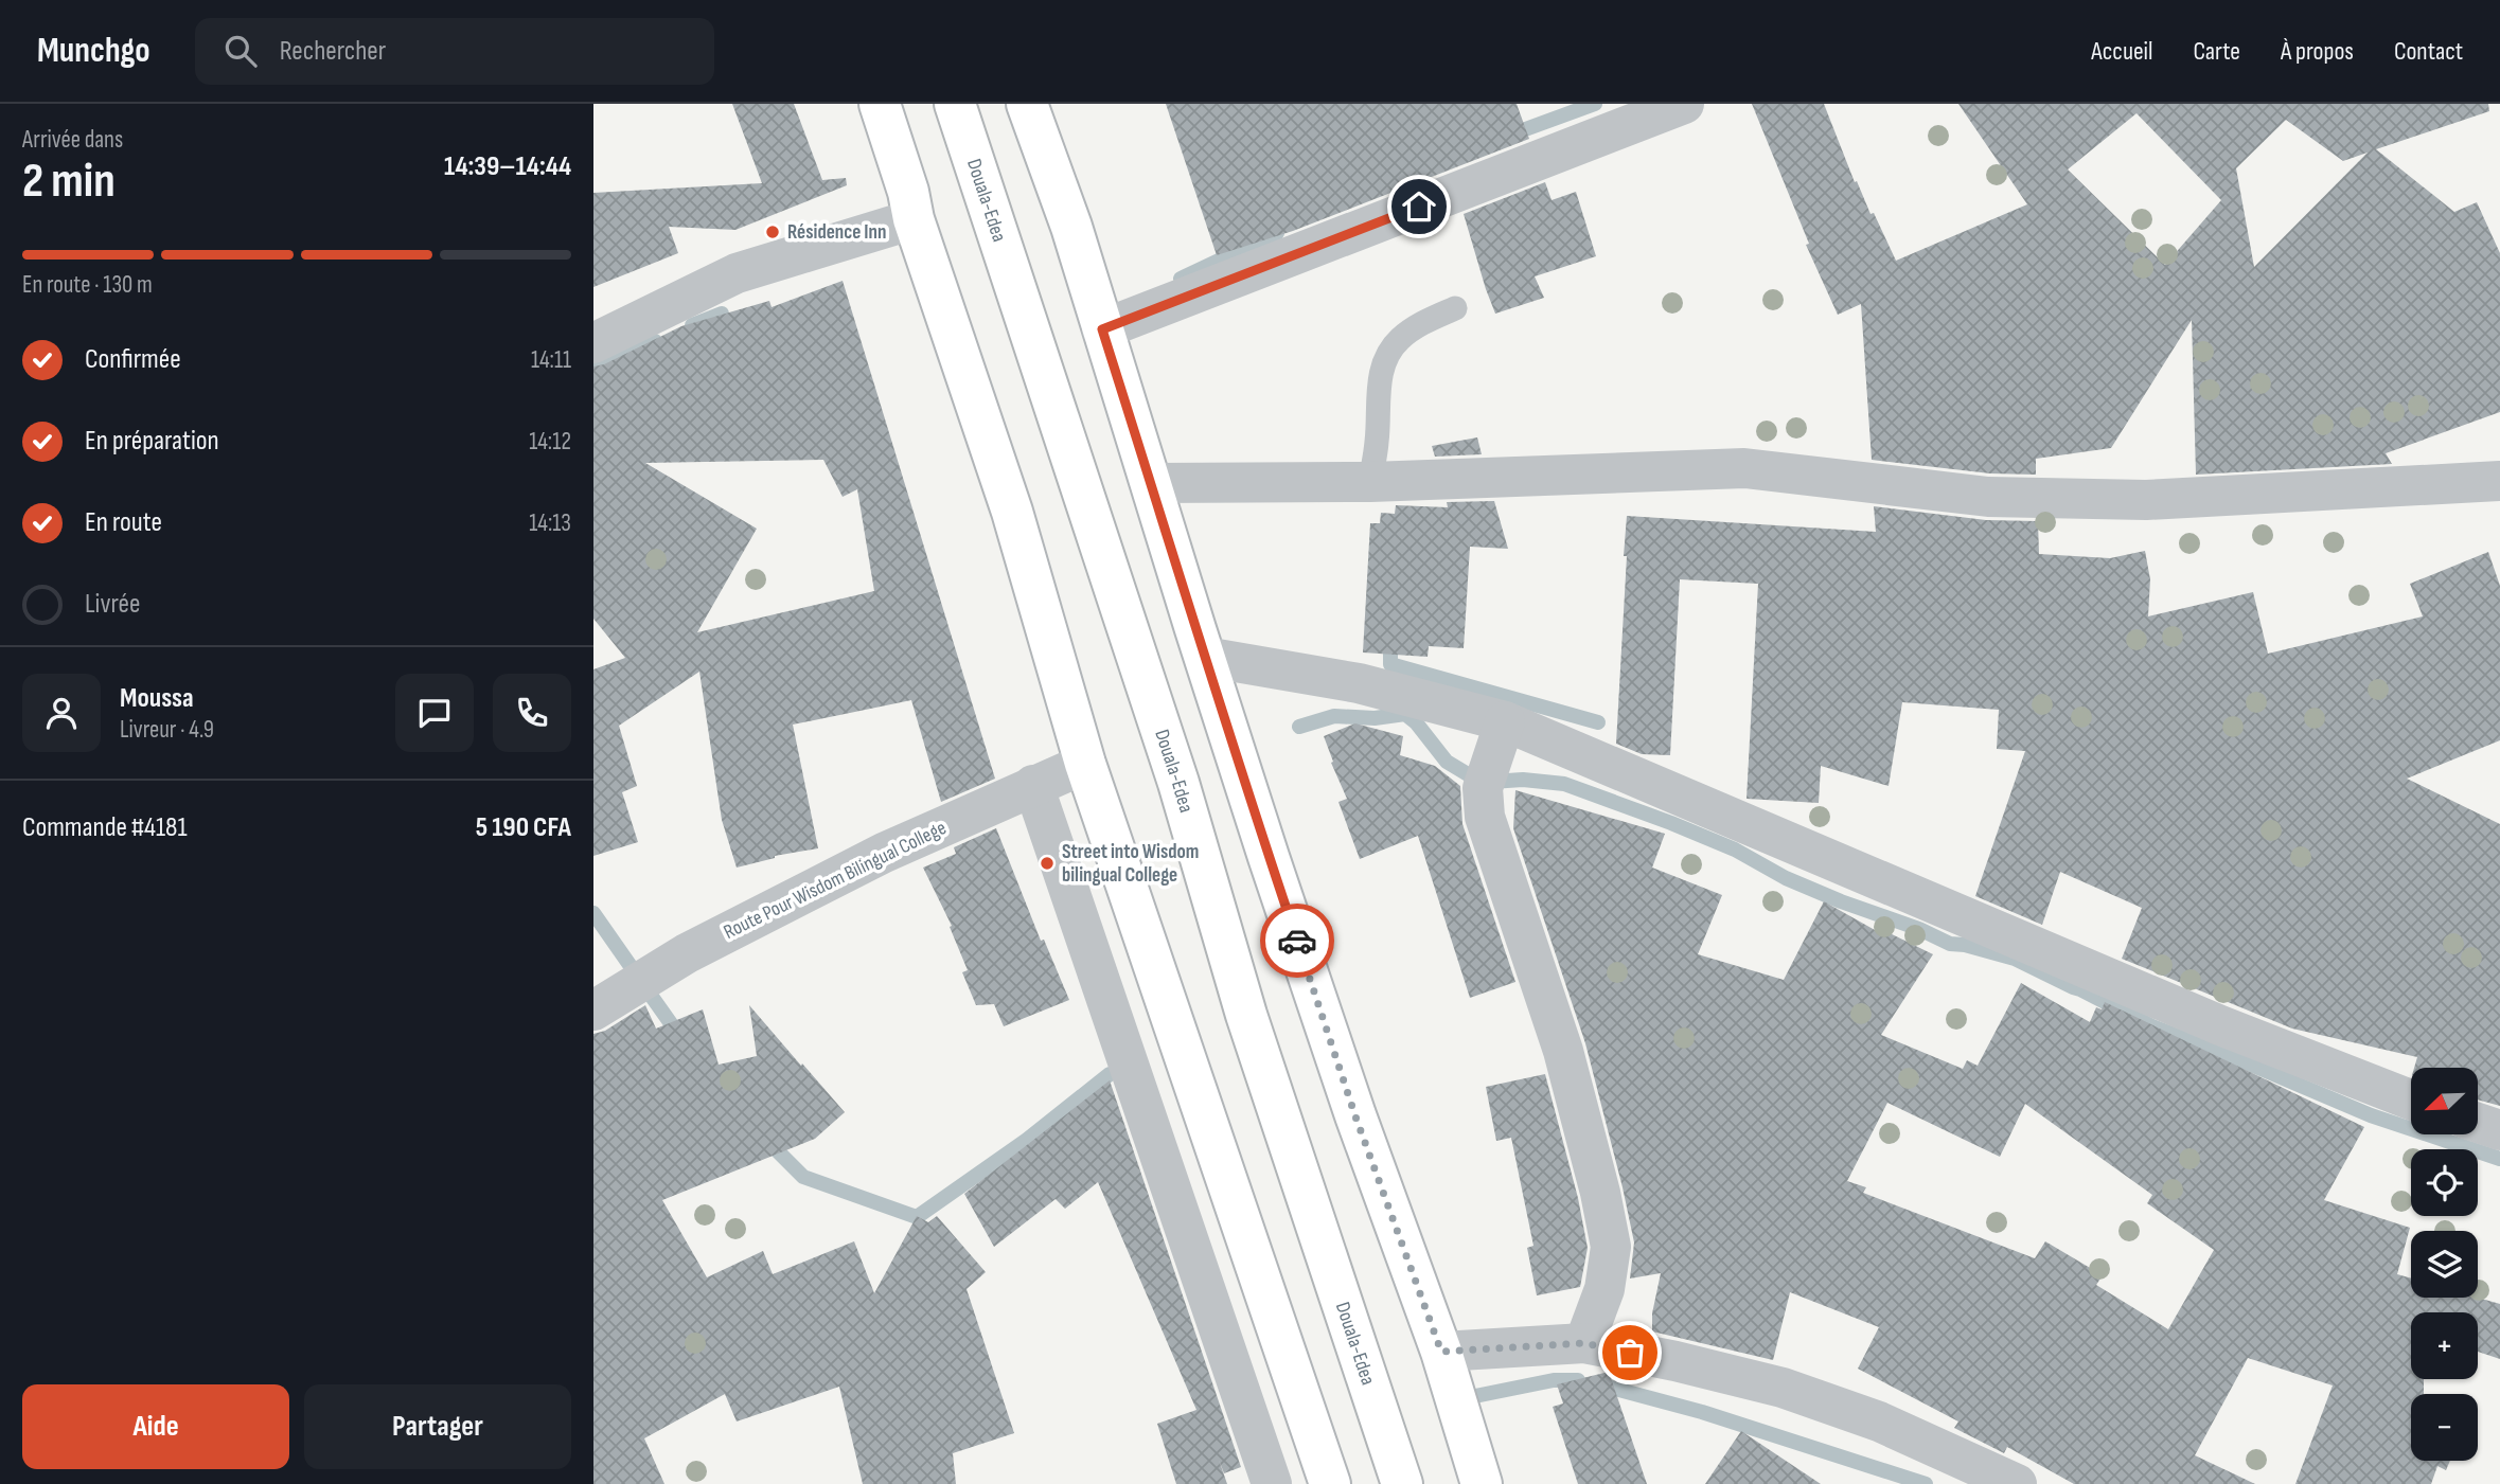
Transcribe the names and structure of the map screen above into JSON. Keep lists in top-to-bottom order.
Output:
{
  "streets": {
    "main road": ["Douala-Edea"],
    "street": ["Route Pour Wisdom Bilingual College"]
  },
  "places": ["Résidence Inn", "Street into Wisdom bilingual College"],
  "north": "bottom left",
  "page": {
    "header": "Munchgo",
    "search": "Rechercher",
    "nav": [
      "Accueil",
      "Carte",
      "À propos",
      "Contact"
    ],
    "heading": ["2 min", "Arrivée dans", "14:39–14:44"],
    "panel": [
      "Moussa",
      "Livreur · 4.9",
      "Commande #4181",
      "5 190 CFA"
    ],
    "bar": "En route · 130 m",
    "list": [
      ["Confirmée", "14:11"],
      ["En préparation", "14:12"],
      ["En route", "14:13"],
      "Livrée"
    ],
    "map_buttons": ["+", "−"],
    "buttons": ["Aide", "Partager"]
  }
}
